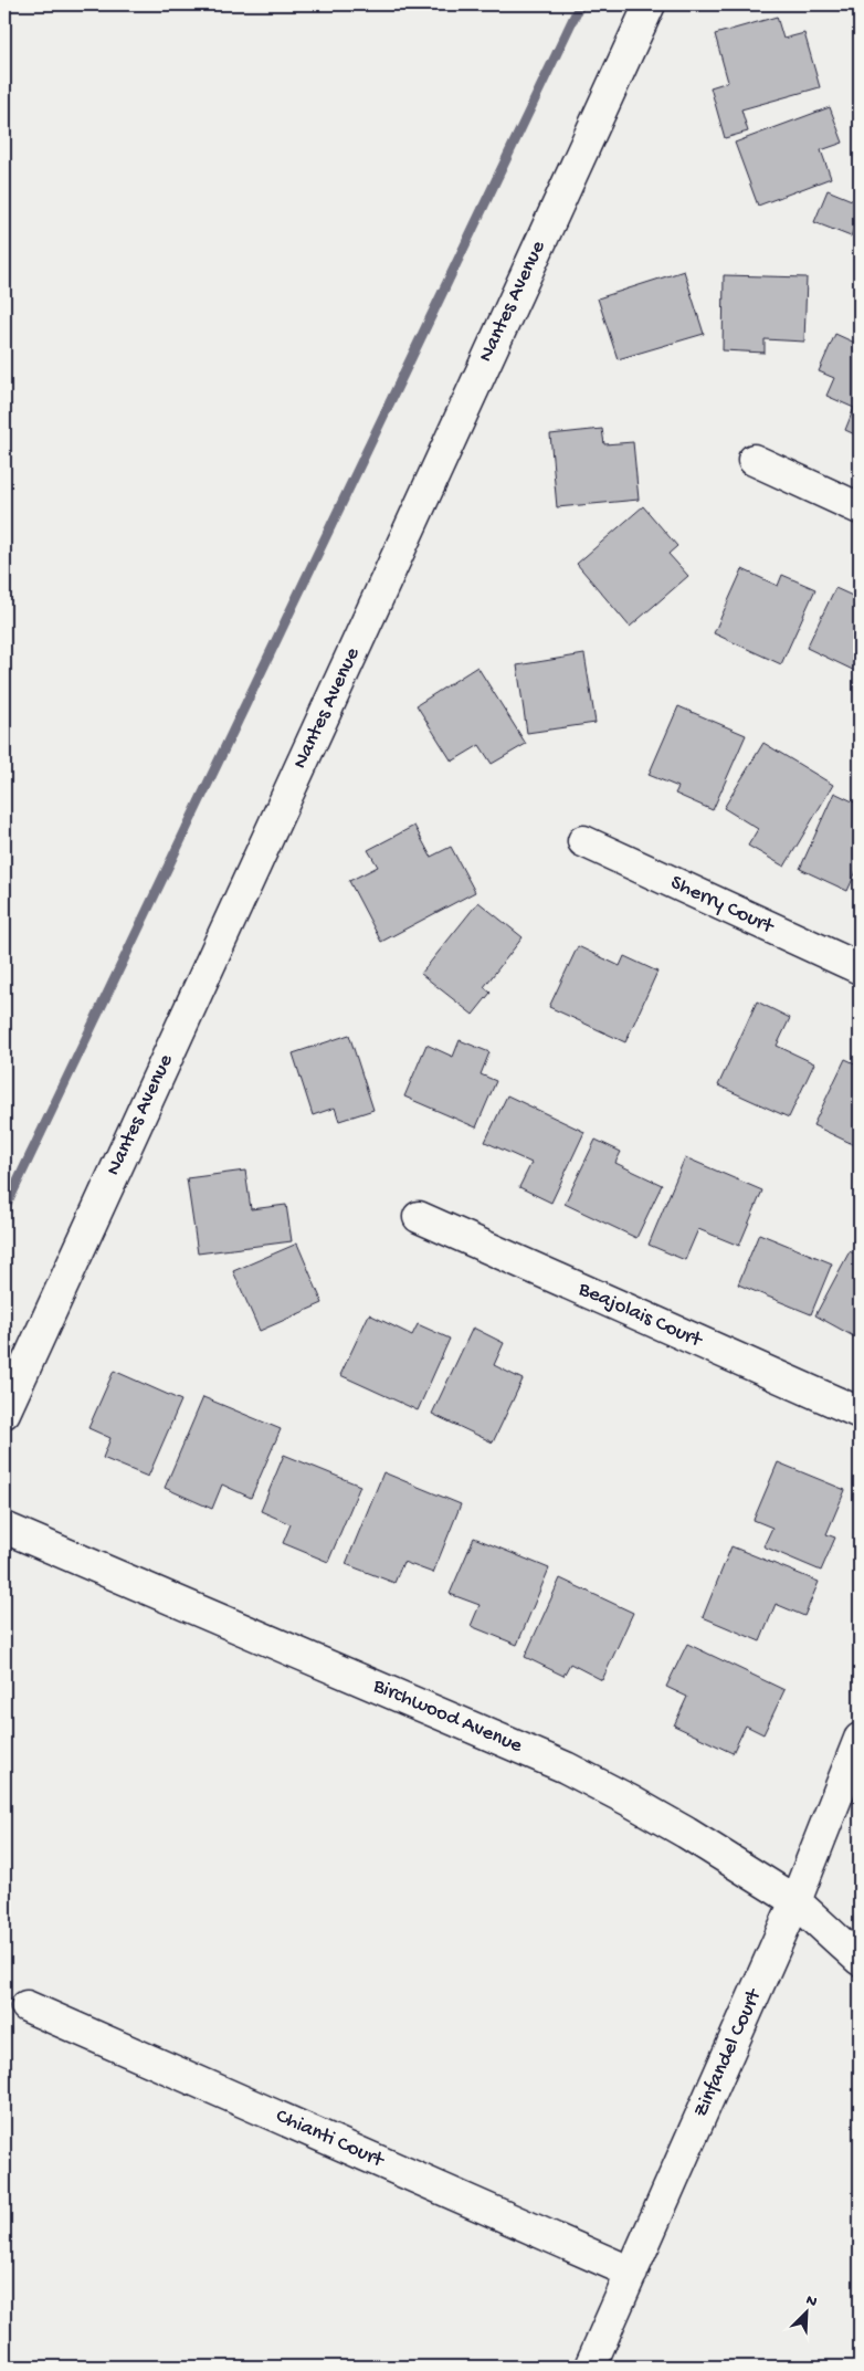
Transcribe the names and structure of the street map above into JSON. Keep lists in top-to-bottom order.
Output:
{
  "streets": {
    "street": [
      "Nantes Avenue",
      "Sherry Court",
      "Beajolais Court",
      "Birchwood Avenue",
      "Zinfandel Court",
      "Chianti Court"
    ]
  },
  "crossings": [
    ["Birchwood Avenue", "Zinfandel Court"],
    ["Zinfandel Court", "Chianti Court"]
  ],
  "north": "top right"
}
